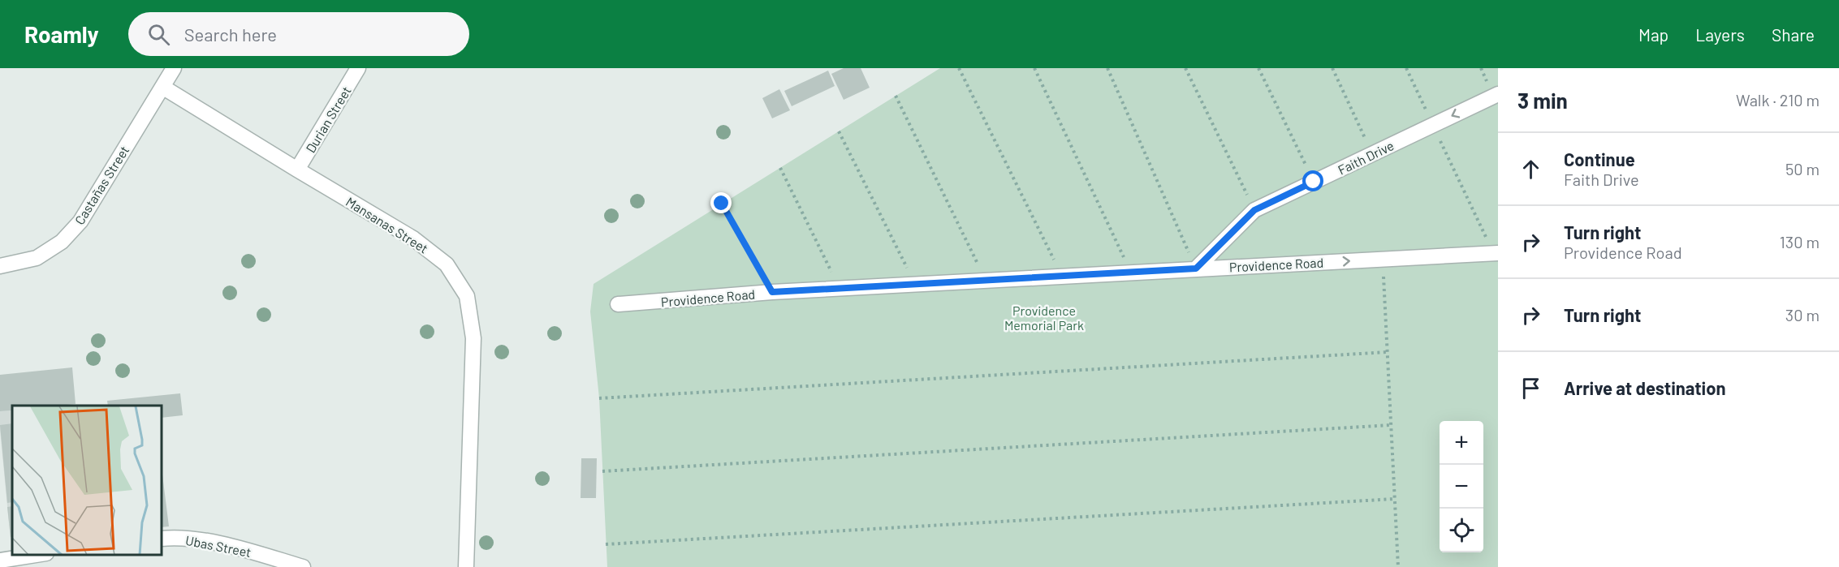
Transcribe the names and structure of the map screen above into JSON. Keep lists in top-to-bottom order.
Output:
{
  "streets": {
    "street": [
      "Durian Street",
      "Faith Drive",
      "Castañas Street",
      "Mansanas Street",
      "Providence Road",
      "Ubas Street"
    ]
  },
  "crossings": [
    ["Durian Street", "Mansanas Street"],
    ["Faith Drive", "Providence Road"],
    ["Castañas Street", "Mansanas Street"]
  ],
  "parks": ["Providence Memorial Park"],
  "page": {
    "header": "Roamly",
    "search": "Search here",
    "nav": ["Map", "Layers", "Share"],
    "heading": ["3 min", "Walk · 210 m"],
    "list": [
      ["Continue", "Faith Drive", "50 m"],
      ["Turn right", "Providence Road", "130 m"],
      ["Turn right", "30 m"],
      "Arrive at destination"
    ],
    "map_buttons": ["+", "−"]
  }
}
